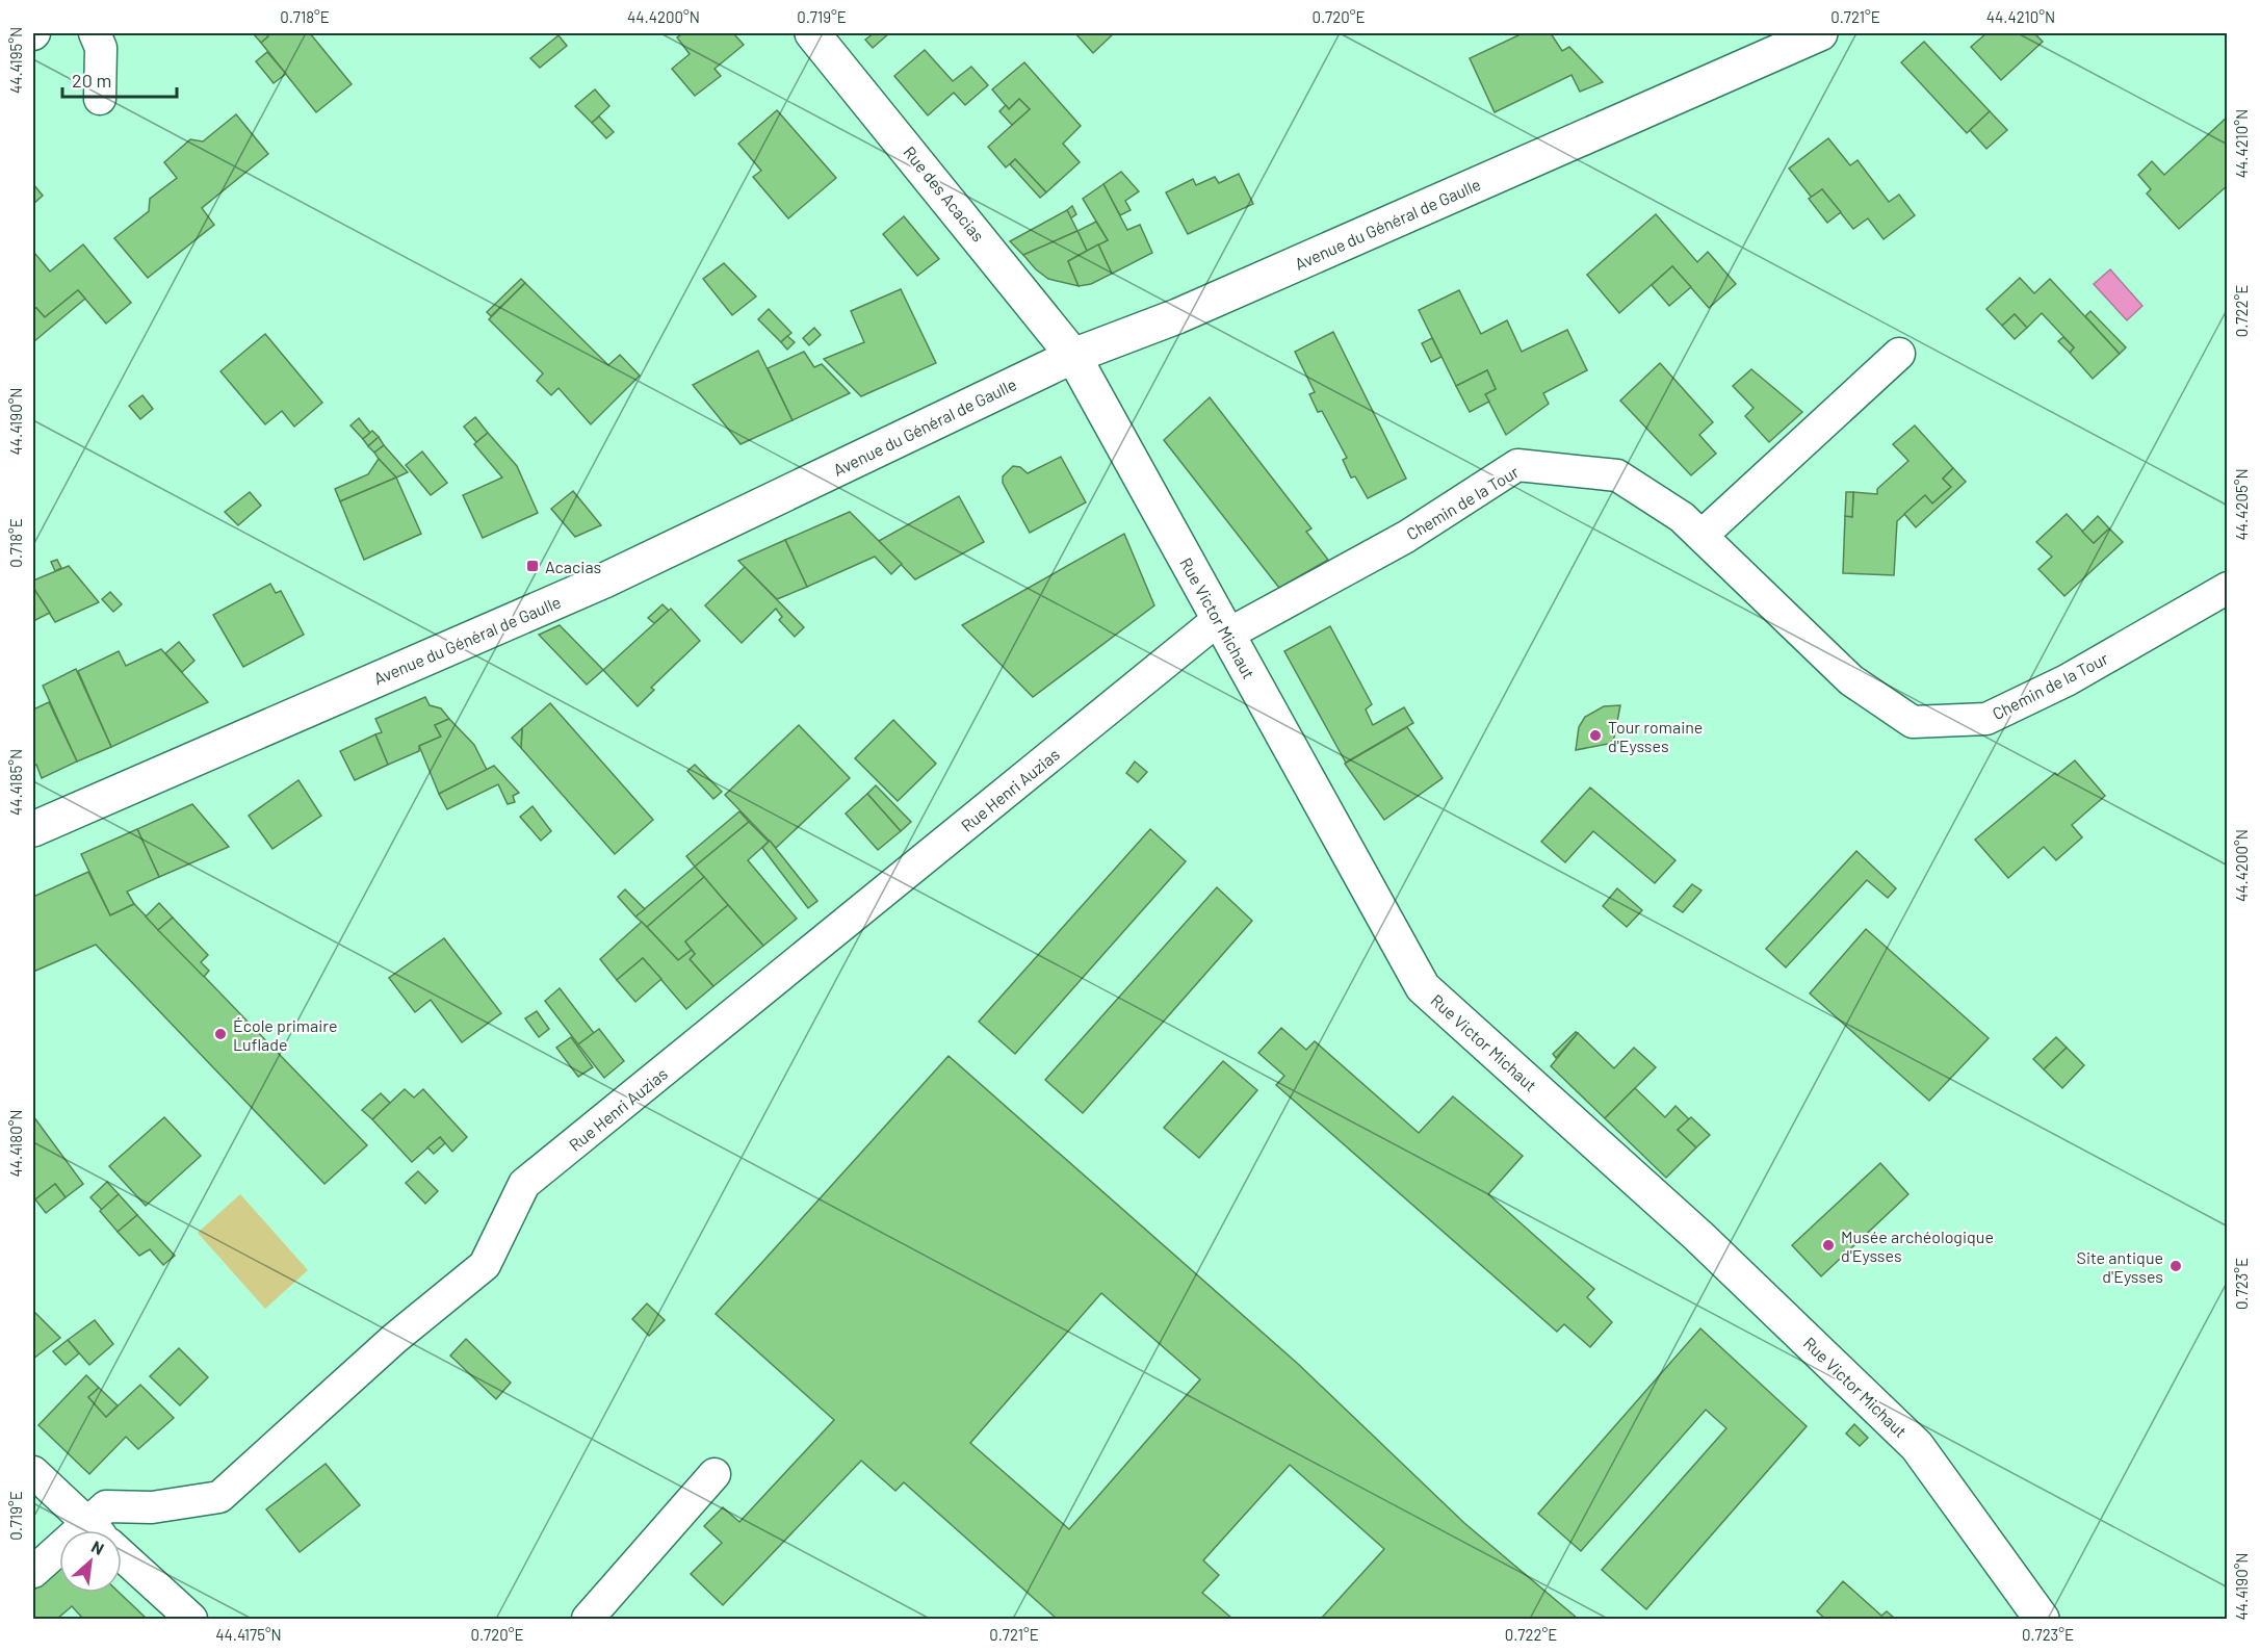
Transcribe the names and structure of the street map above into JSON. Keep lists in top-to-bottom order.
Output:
{
  "streets": {
    "street": [
      "Rue des Acacias",
      "Avenue du Général de Gaulle",
      "Chemin de la Tour",
      "Rue Victor Michaut",
      "Rue Henri Auzias"
    ]
  },
  "crossings": [
    ["Rue des Acacias", "Avenue du Général de Gaulle"],
    ["Rue des Acacias", "Rue Victor Michaut"],
    ["Avenue du Général de Gaulle", "Rue Victor Michaut"],
    ["Chemin de la Tour", "Rue Victor Michaut"],
    ["Chemin de la Tour", "Rue Henri Auzias"],
    ["Rue Victor Michaut", "Rue Henri Auzias"]
  ],
  "places": {
    "transit": ["Acacias"],
    "other": [
      "Tour romaine d'Eysses",
      "École primaire Luflade",
      "Musée archéologique d'Eysses",
      "Site antique d'Eysses"
    ]
  },
  "scale_bar": "20 m",
  "north": "top right",
  "coordinates": [
    "0.718°E",
    "44.4200°N",
    "0.719°E",
    "0.720°E",
    "0.721°E",
    "44.4210°N",
    "44.4195°N",
    "0.722°E",
    "44.4190°N",
    "44.4205°N",
    "44.4185°N",
    "44.4180°N",
    "0.723°E",
    "44.4175°N"
  ]
}
